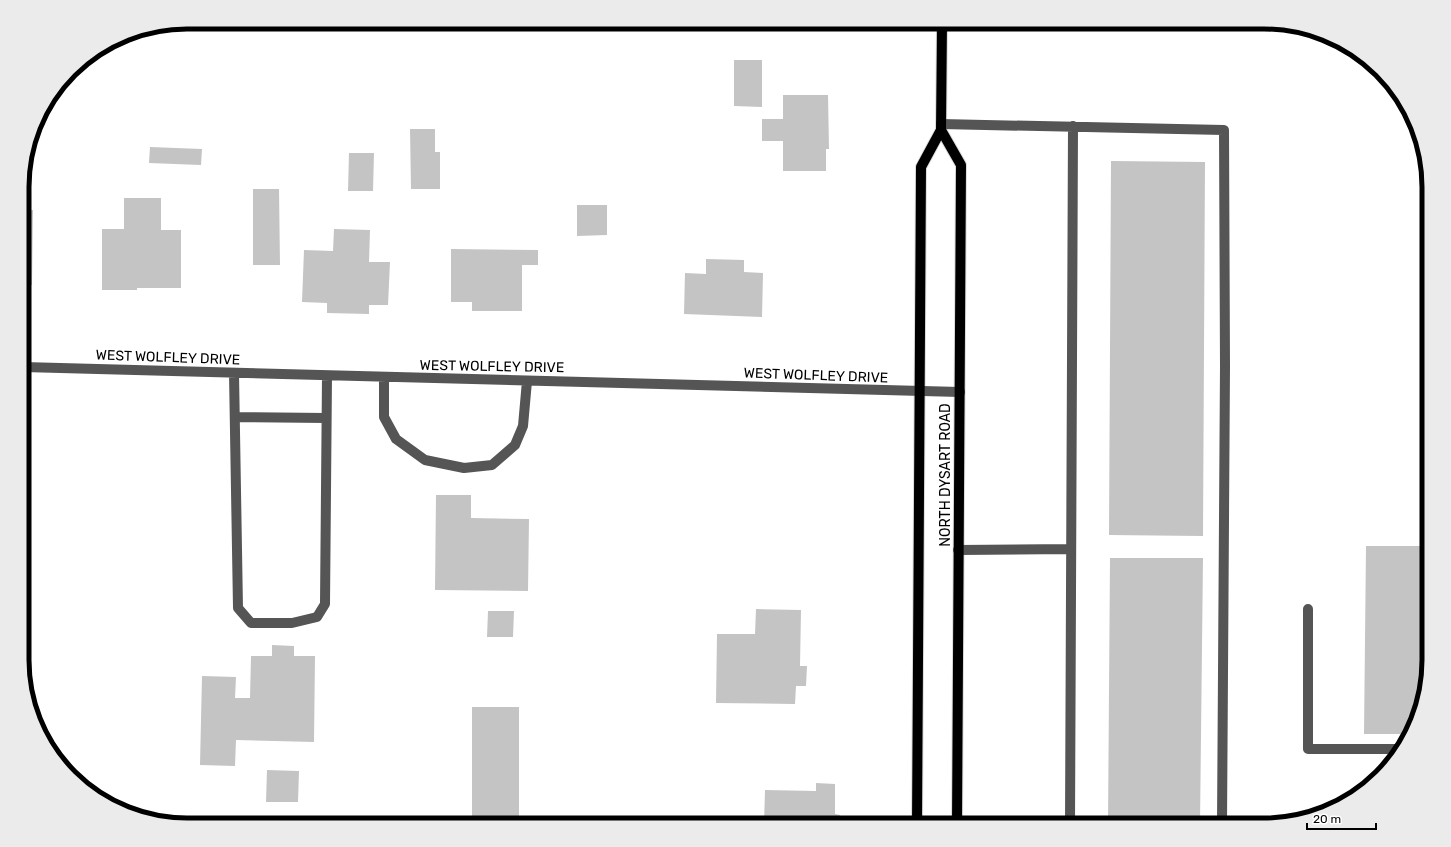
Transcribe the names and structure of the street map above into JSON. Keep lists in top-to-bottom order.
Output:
{
  "streets": {
    "main road": ["NORTH DYSART ROAD"],
    "street": ["WEST WOLFLEY DRIVE"]
  },
  "crossings": [
    ["WEST WOLFLEY DRIVE", "NORTH DYSART ROAD"]
  ],
  "scale_bar": "20 m"
}
